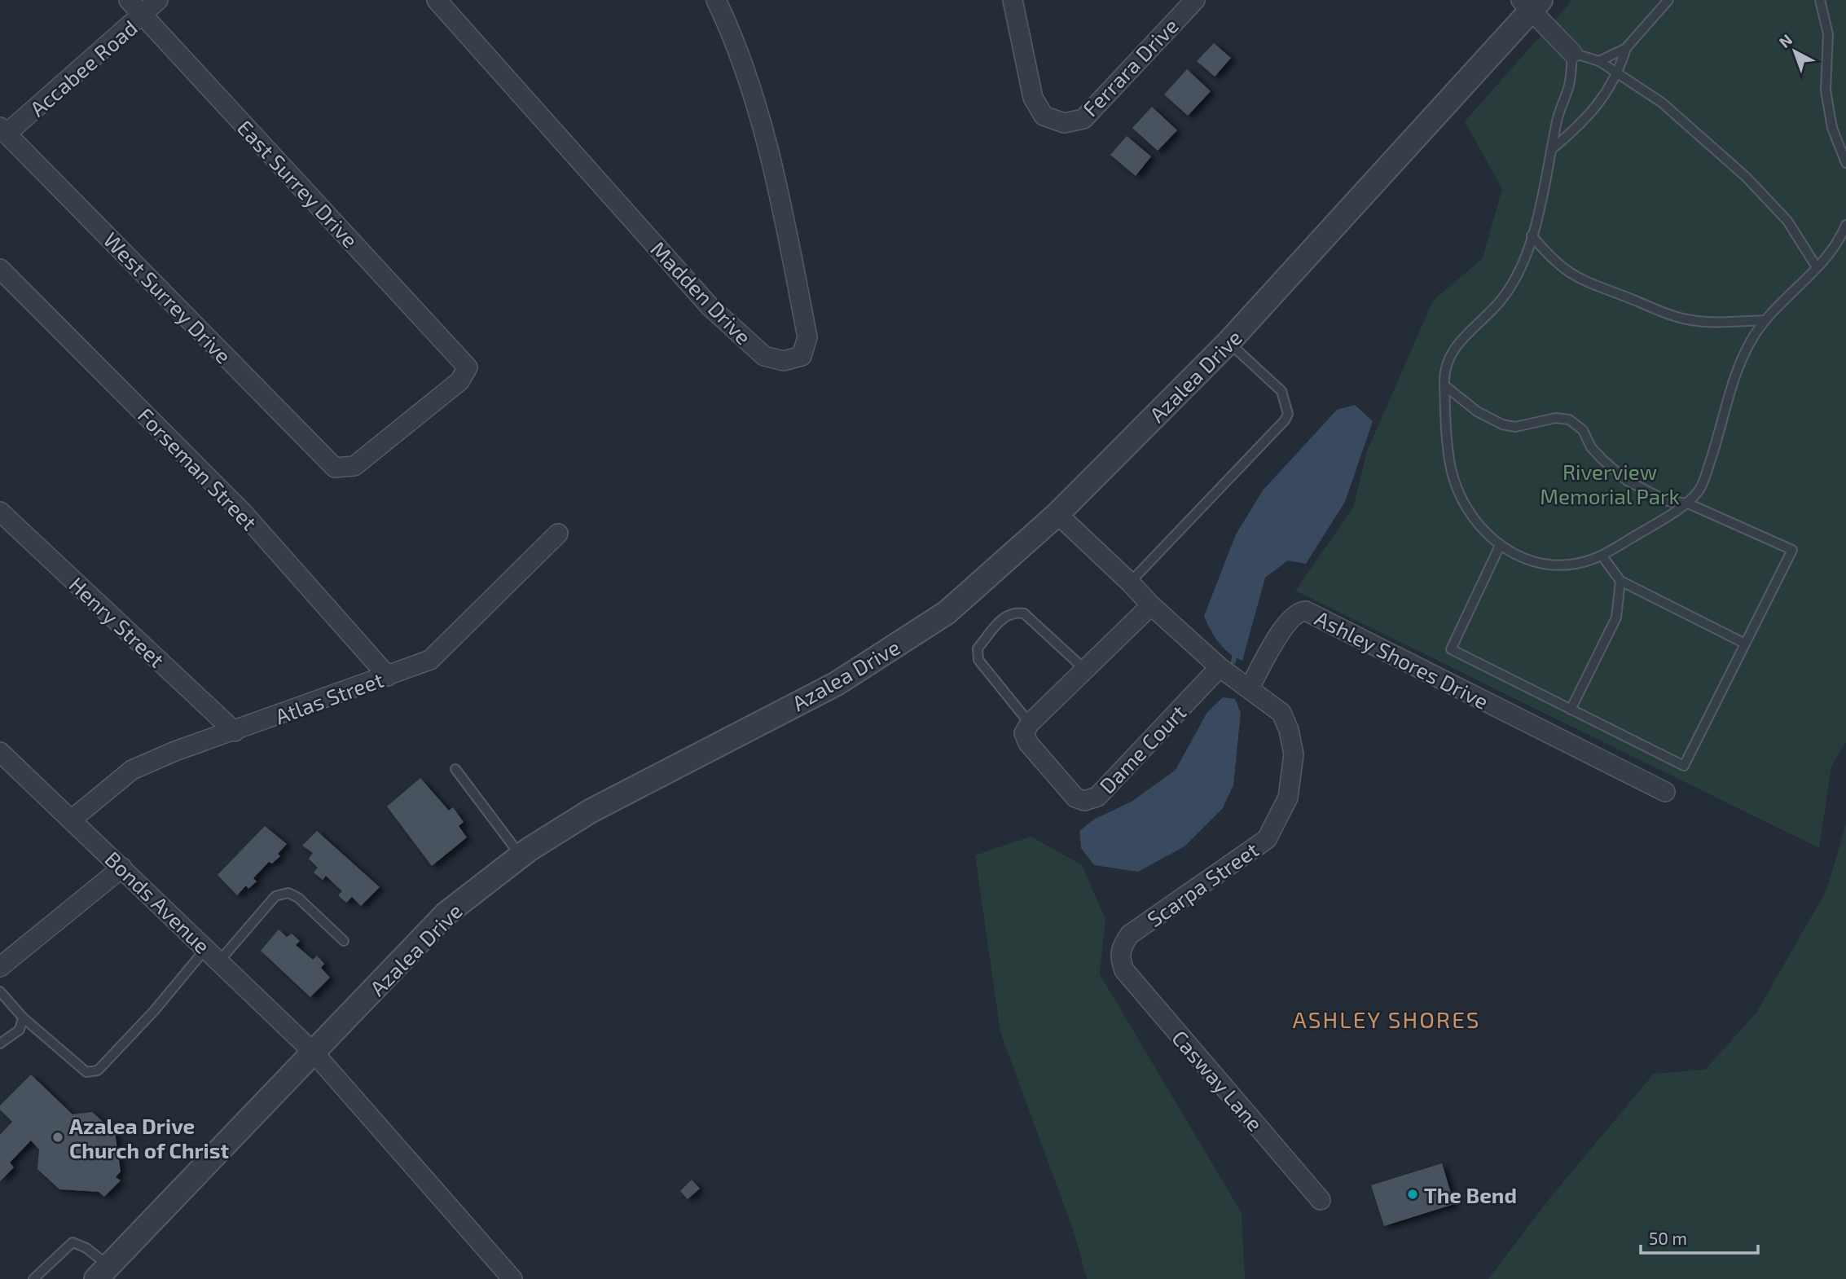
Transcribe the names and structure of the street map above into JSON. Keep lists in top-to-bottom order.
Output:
{
  "streets": {
    "street": [
      "Ferrara Drive",
      "Accabee Road",
      "East Surrey Drive",
      "Madden Drive",
      "West Surrey Drive",
      "Azalea Drive",
      "Forseman Street",
      "Henry Street",
      "Ashley Shores Drive",
      "Atlas Street",
      "Dame Court",
      "Scarpa Street",
      "Bonds Avenue",
      "Casway Lane"
    ]
  },
  "crossings": [
    ["Accabee Road", "East Surrey Drive"],
    ["Accabee Road", "West Surrey Drive"],
    ["East Surrey Drive", "West Surrey Drive"],
    ["Azalea Drive", "Bonds Avenue"],
    ["Forseman Street", "Atlas Street"],
    ["Henry Street", "Atlas Street"],
    ["Ashley Shores Drive", "Scarpa Street"],
    ["Atlas Street", "Bonds Avenue"],
    ["Scarpa Street", "Casway Lane"]
  ],
  "districts": ["ASHLEY SHORES"],
  "parks": ["Riverview Memorial Park"],
  "places": ["Azalea Drive Church of Christ", "The Bend"],
  "scale_bar": "50 m",
  "north": "top left"
}
